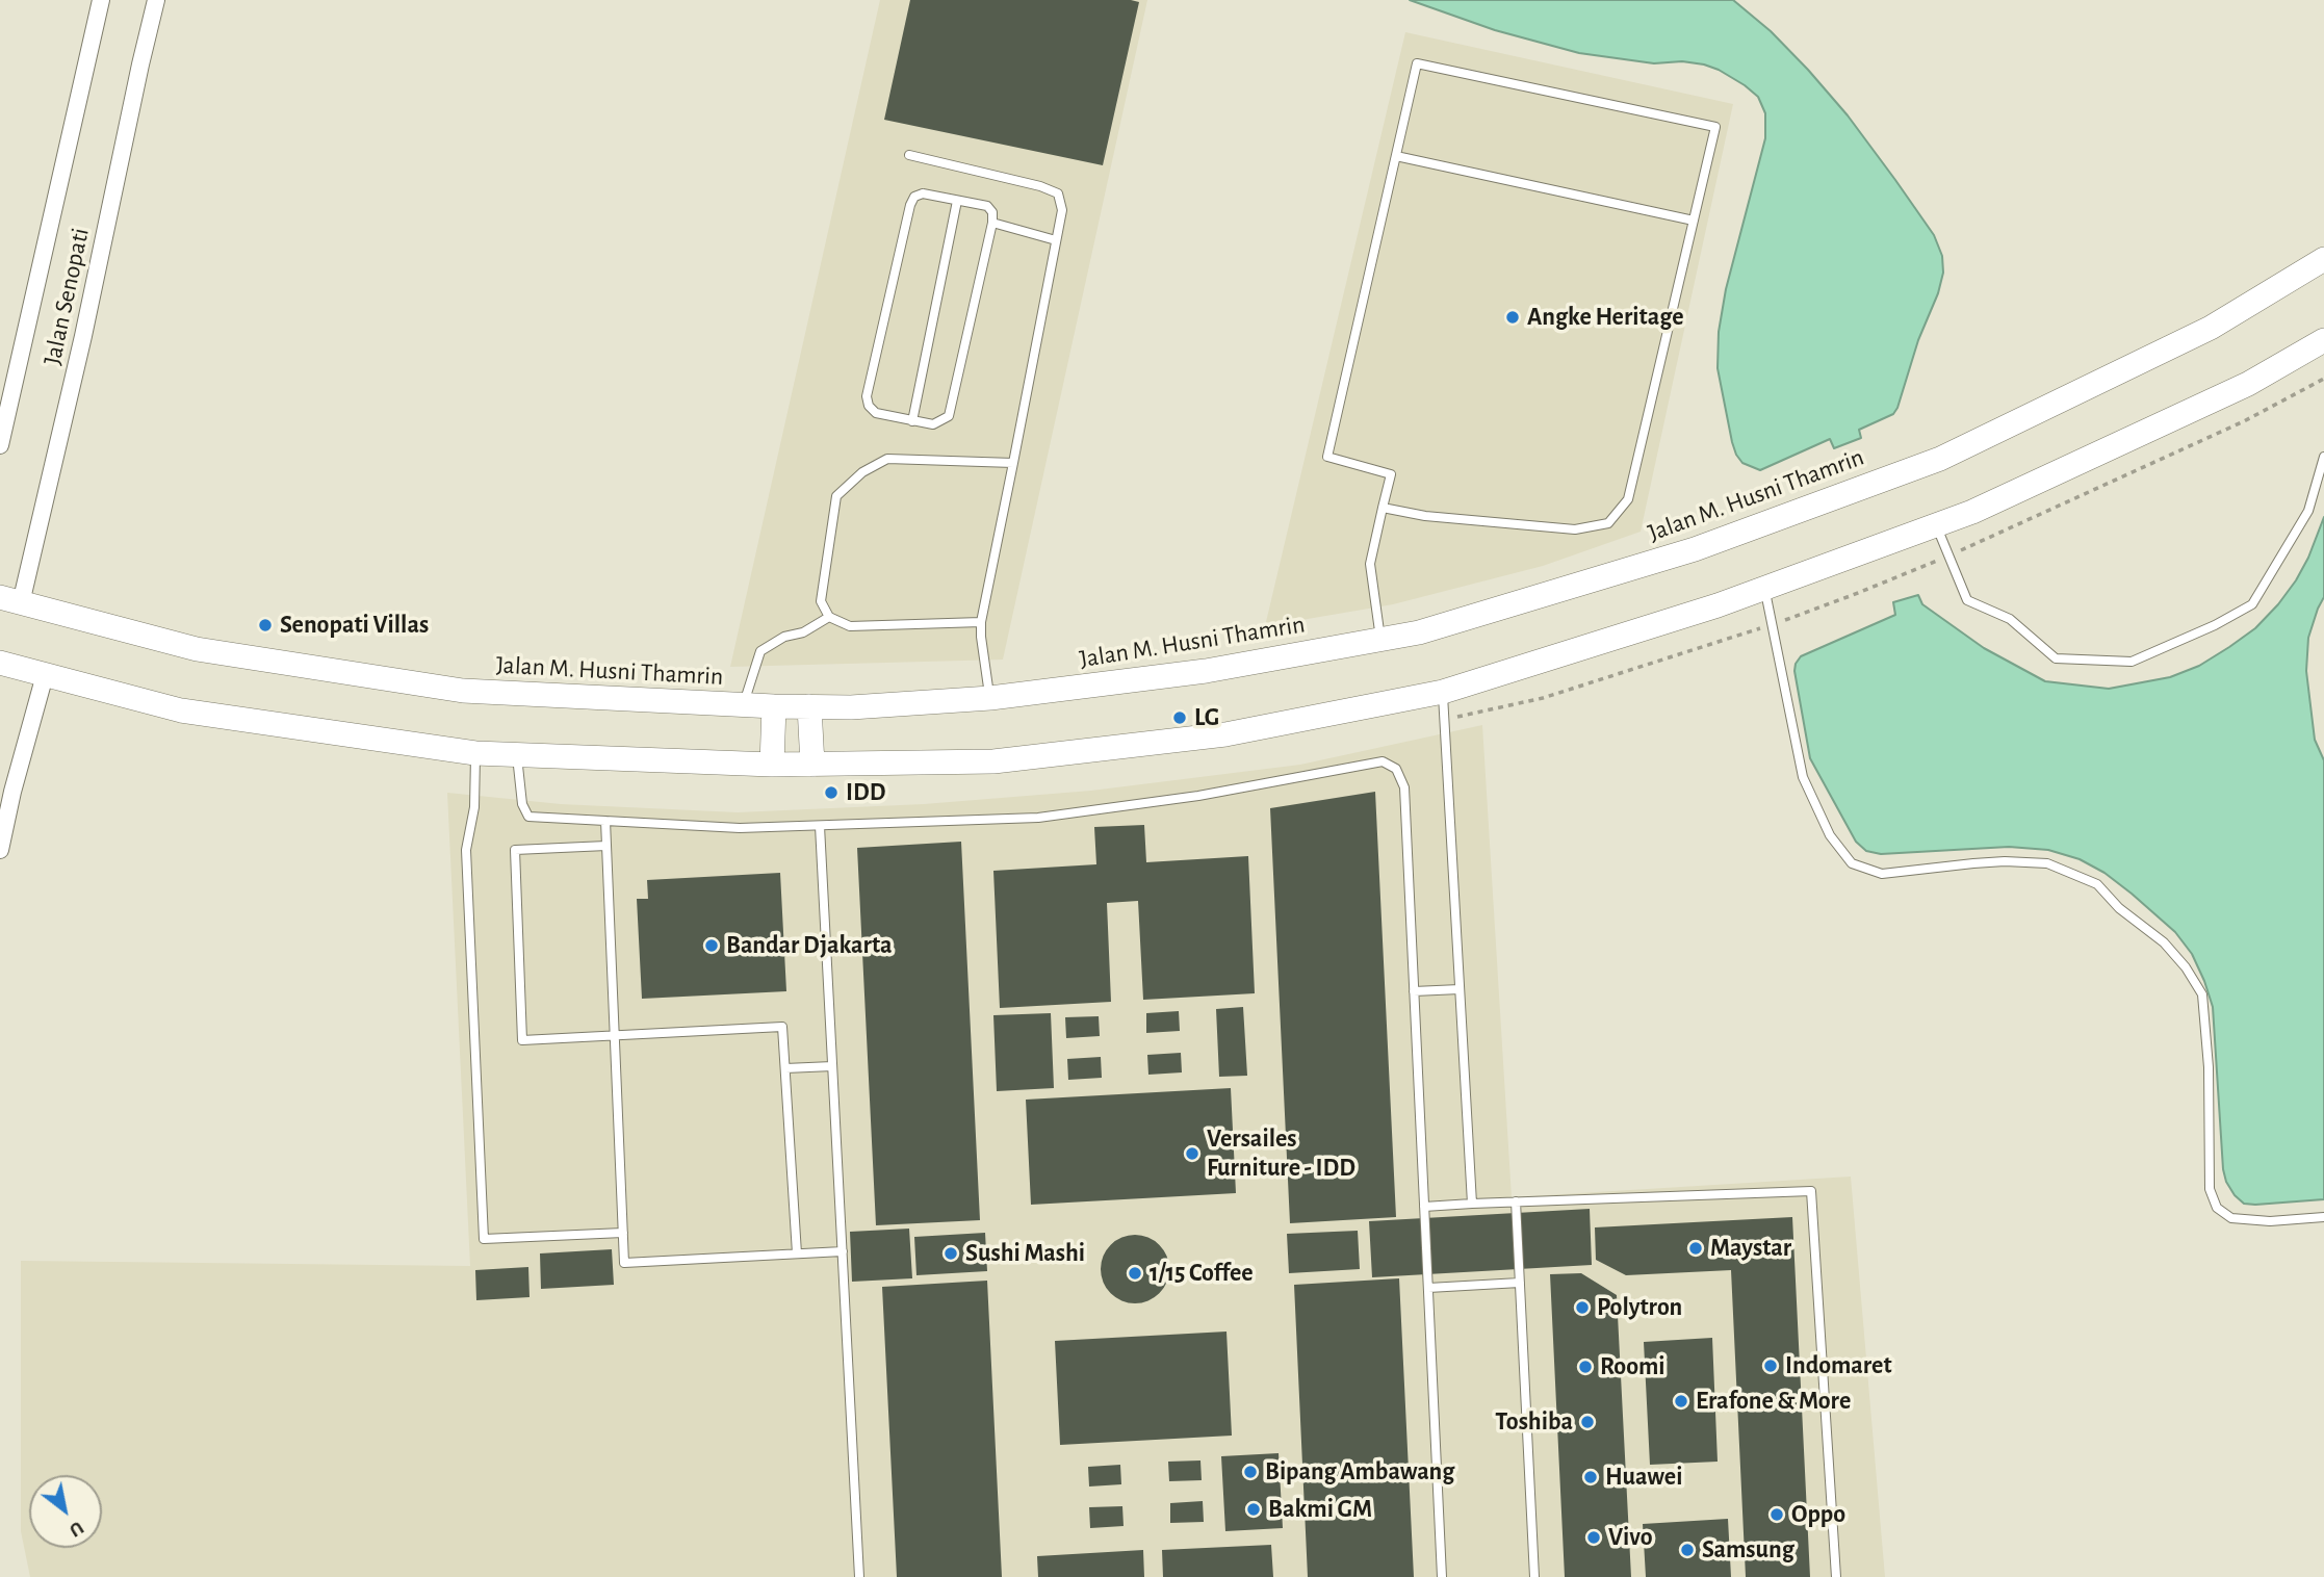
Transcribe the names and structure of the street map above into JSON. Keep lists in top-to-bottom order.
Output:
{
  "streets": {
    "main road": ["Jalan M. Husni Thamrin"],
    "street": ["Jalan Senopati"]
  },
  "crossings": [
    ["Jalan Senopati", "Jalan M. Husni Thamrin"]
  ],
  "places": [
    "Angke Heritage",
    "Senopati Villas",
    "LG",
    "IDD",
    "Bandar Djakarta",
    "Versailes Furniture - IDD",
    "Maystar",
    "Sushi Mashi",
    "1/15 Coffee",
    "Polytron",
    "Indomaret",
    "Roomi",
    "Erafone & More",
    "Toshiba",
    "Bipang Ambawang",
    "Huawei",
    "Bakmi GM",
    "Oppo",
    "Vivo",
    "Samsung"
  ],
  "north": "bottom right"
}
